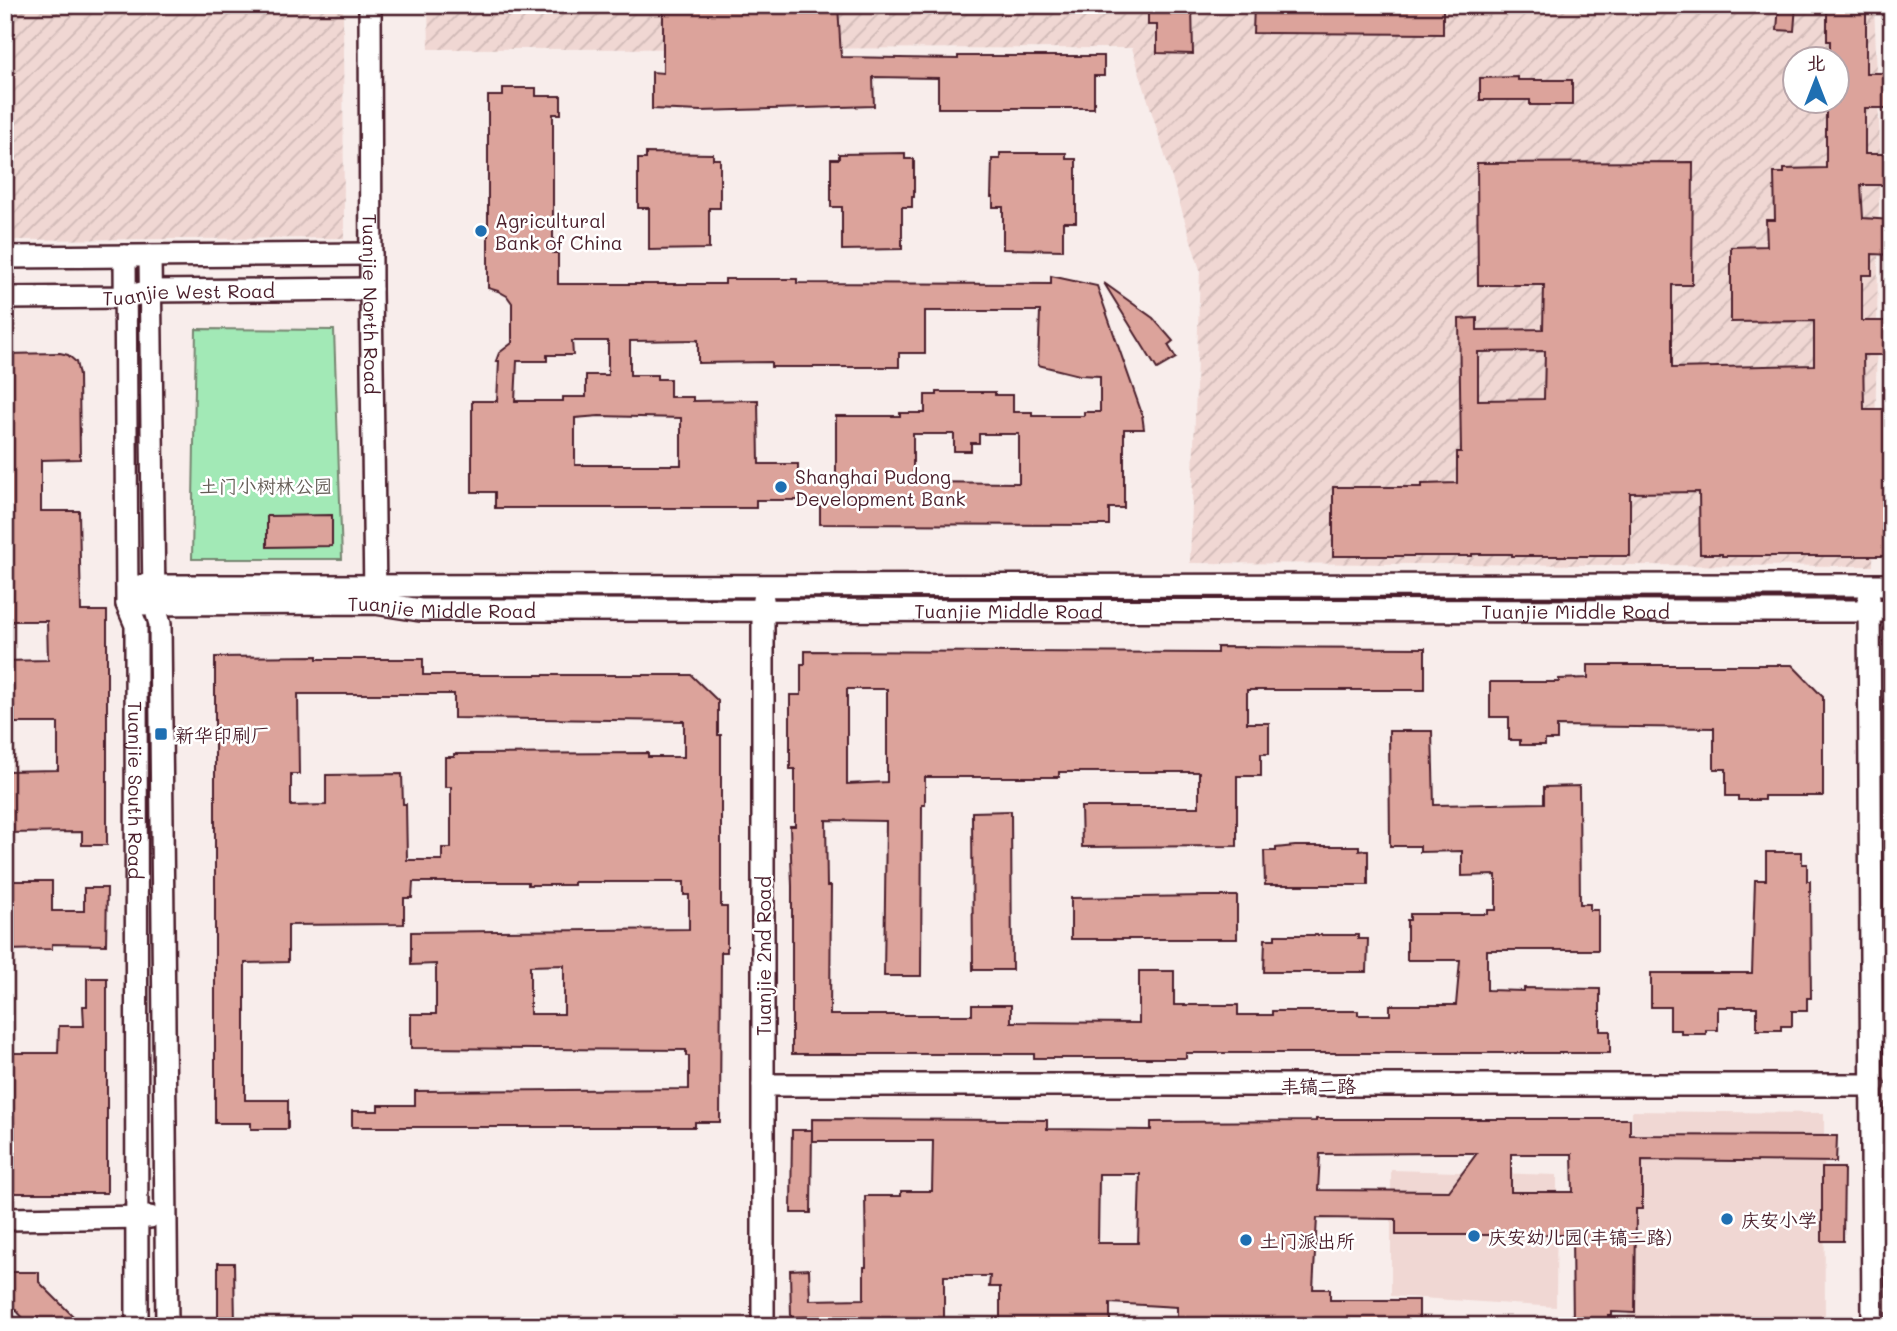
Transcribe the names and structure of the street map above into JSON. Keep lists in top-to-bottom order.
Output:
{
  "streets": {
    "street": [
      "Tuanjie West Road",
      "Tuanjie North Road",
      "Tuanjie Middle Road",
      "Tuanjie South Road",
      "Tuanjie 2nd Road",
      "丰镐二路"
    ]
  },
  "crossings": [
    ["Tuanjie West Road", "Tuanjie North Road"],
    ["Tuanjie West Road", "Tuanjie South Road"],
    ["Tuanjie North Road", "Tuanjie Middle Road"],
    ["Tuanjie Middle Road", "Tuanjie South Road"],
    ["Tuanjie Middle Road", "Tuanjie 2nd Road"],
    ["Tuanjie 2nd Road", "丰镐二路"]
  ],
  "parks": ["土门小树林公园"],
  "places": {
    "other": [
      "Agricultural Bank of China",
      "Shanghai Pudong Development Bank",
      "庆安小学",
      "庆安幼儿园(丰镐二路)",
      "土门派出所"
    ],
    "transit": ["新华印刷厂"]
  },
  "north": "top"
}
